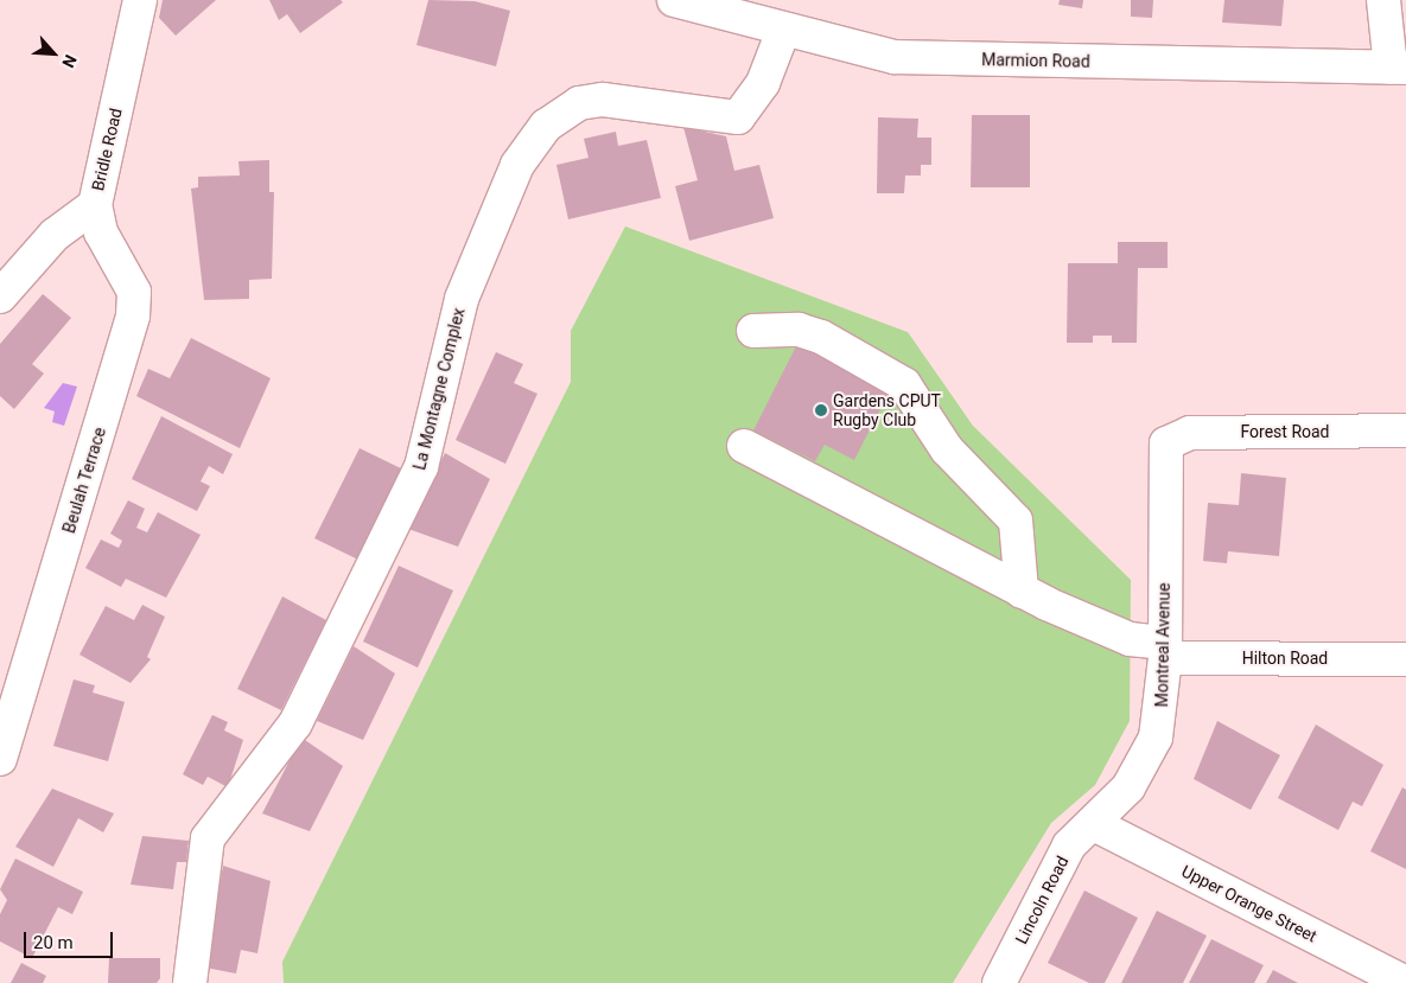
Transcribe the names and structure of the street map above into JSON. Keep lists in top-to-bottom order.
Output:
{
  "streets": {
    "street": [
      "Marmion Road",
      "Bridle Road",
      "La Montagne Complex",
      "Forest Road",
      "Beulah Terrace",
      "Montreal Avenue",
      "Hilton Road",
      "Lincoln Road",
      "Upper Orange Street"
    ]
  },
  "crossings": [
    ["Marmion Road", "La Montagne Complex"],
    ["Bridle Road", "Beulah Terrace"],
    ["Forest Road", "Montreal Avenue"],
    ["Montreal Avenue", "Hilton Road"],
    ["Montreal Avenue", "Lincoln Road"],
    ["Montreal Avenue", "Upper Orange Street"],
    ["Lincoln Road", "Upper Orange Street"]
  ],
  "places": ["Gardens CPUT Rugby Club"],
  "scale_bar": "20 m",
  "north": "bottom right"
}
